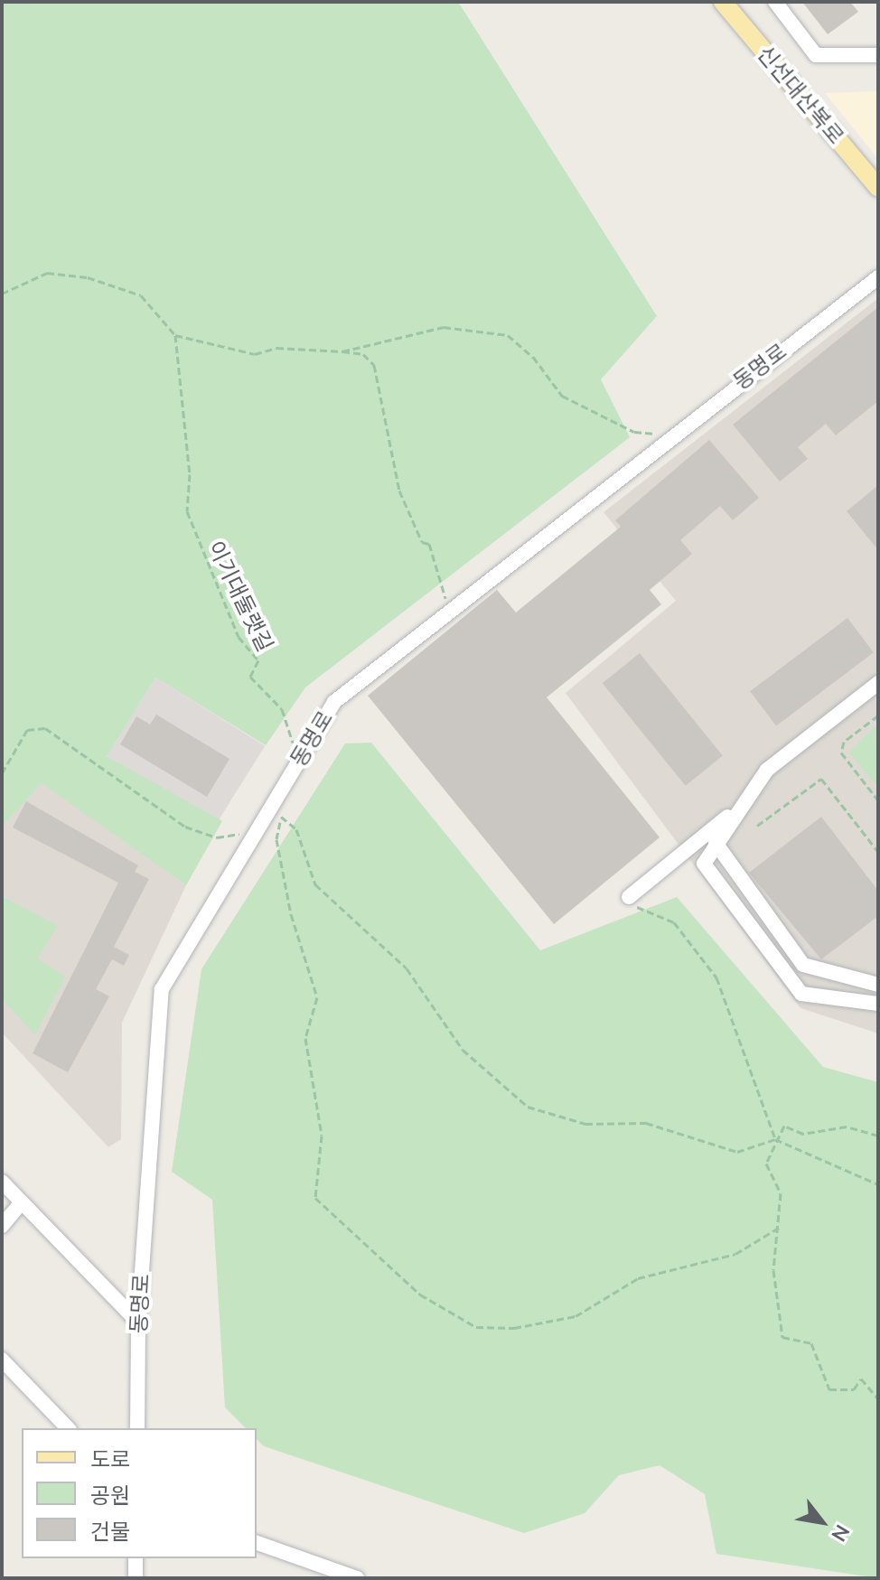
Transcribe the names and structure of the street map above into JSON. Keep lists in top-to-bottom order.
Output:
{
  "streets": {
    "main road": ["신선대산복로"],
    "street": ["동명로"],
    "path": ["이기대둘랫길"]
  },
  "legend": ["도로", "공원", "건물"],
  "north": "bottom right"
}
